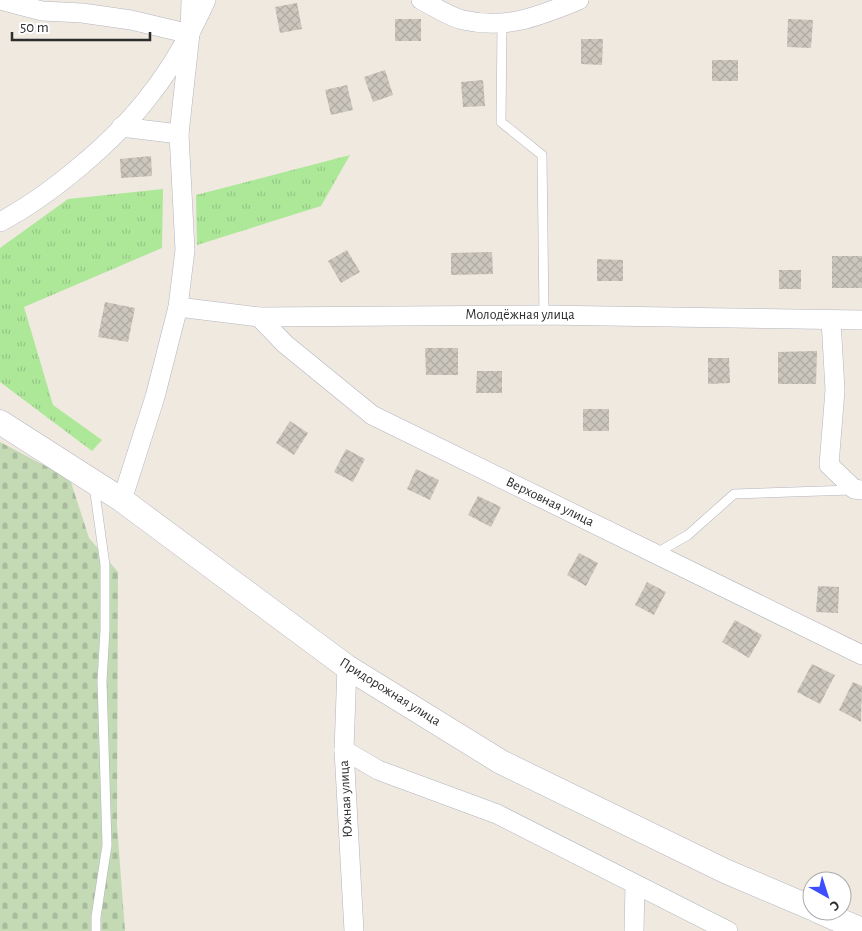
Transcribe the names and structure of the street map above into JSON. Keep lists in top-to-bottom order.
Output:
{
  "streets": {
    "street": [
      "Молодёжная улица",
      "Верховная улица",
      "Придорожная улица",
      "Южная улица"
    ]
  },
  "crossings": [
    ["Молодёжная улица", "Верховная улица"],
    ["Придорожная улица", "Южная улица"]
  ],
  "scale_bar": "50 m",
  "north": "bottom right"
}
